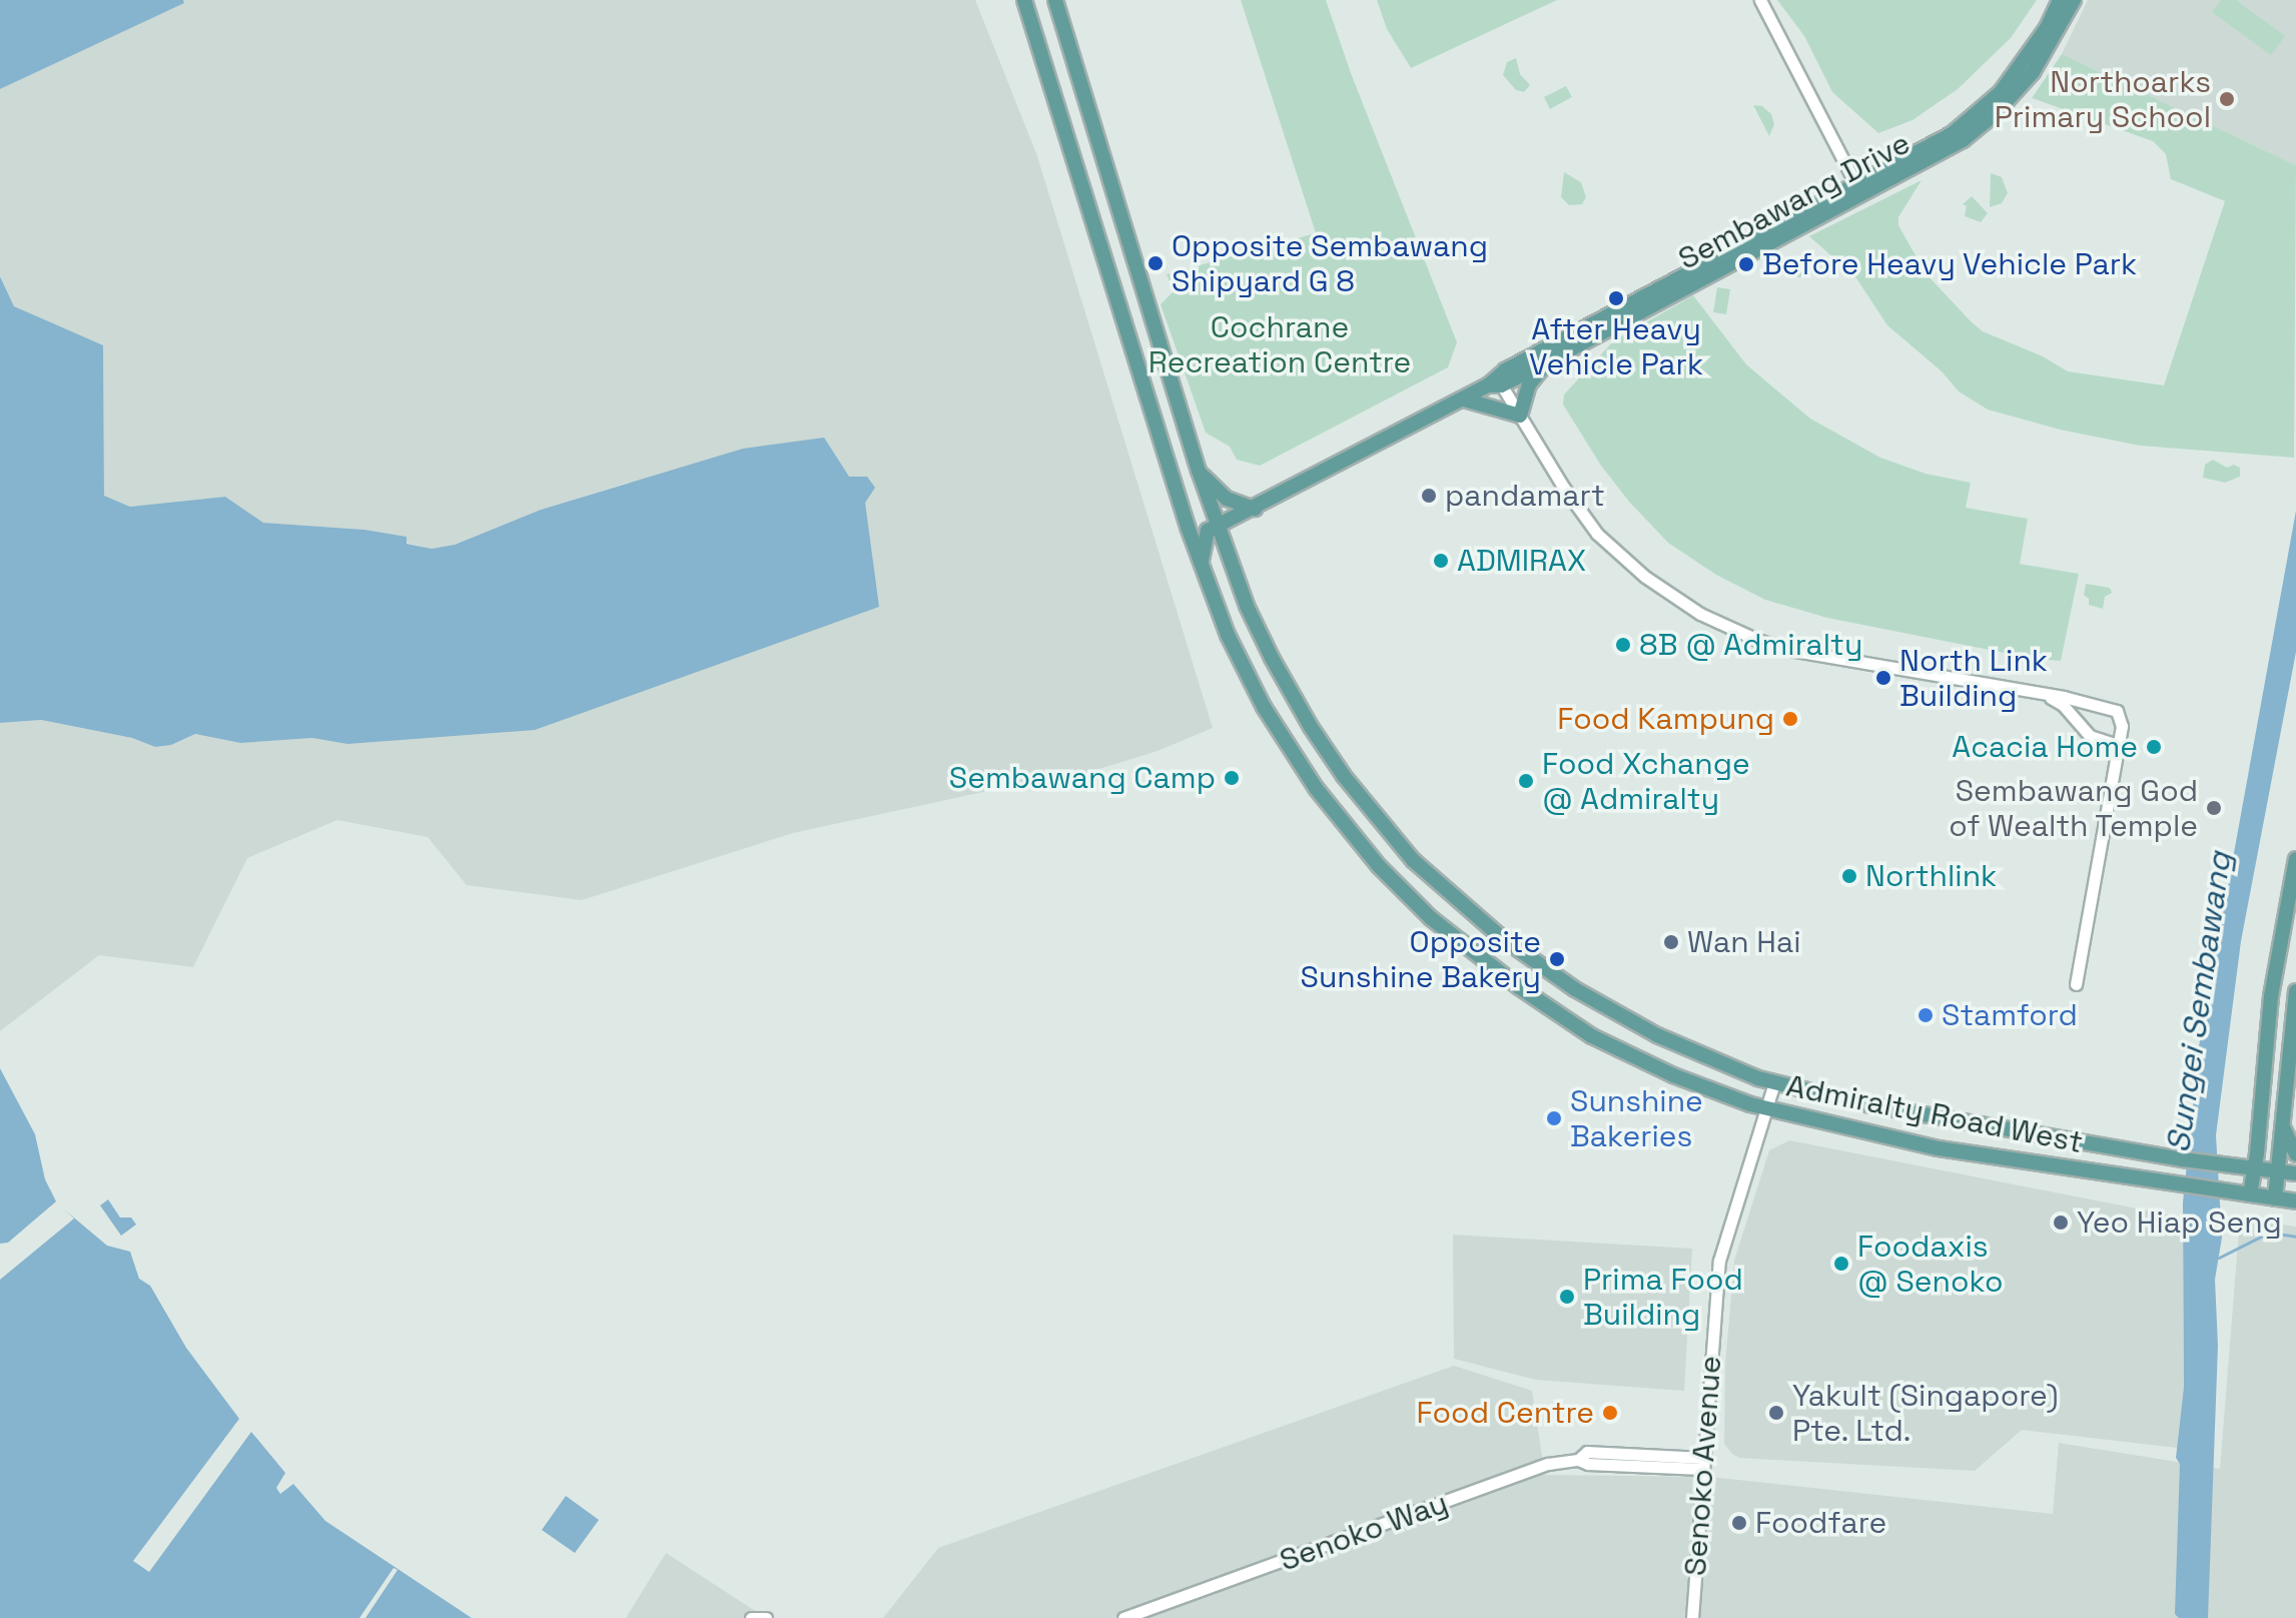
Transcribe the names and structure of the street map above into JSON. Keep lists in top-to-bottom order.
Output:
{
  "streets": {
    "main road": ["Sembawang Drive", "Admiralty Road West"],
    "street": ["Senoko Avenue", "Senoko Way"]
  },
  "crossings": [
    ["Sembawang Drive", "Admiralty Road West"],
    ["Admiralty Road West", "Senoko Avenue"],
    ["Senoko Avenue", "Senoko Way"]
  ],
  "water": ["Sungei Sembawang"],
  "parks": ["Cochrane Recreation Centre"],
  "places": [
    "Northoarks Primary School",
    "Opposite Sembawang Shipyard G 8",
    "Before Heavy Vehicle Park",
    "After Heavy Vehicle Park",
    "pandamart",
    "ADMIRAX",
    "8B @ Admiralty",
    "North Link Building",
    "Food Kampung",
    "Acacia Home",
    "Sembawang Camp",
    "Food Xchange @ Admiralty",
    "Sembawang God of Wealth Temple",
    "Northlink",
    "Wan Hai",
    "Opposite Sunshine Bakery",
    "Stamford",
    "Sunshine Bakeries",
    "Yeo Hiap Seng",
    "Foodaxis @ Senoko",
    "Prima Food Building",
    "Food Centre",
    "Yakult (Singapore) Pte. Ltd.",
    "Foodfare"
  ]
}
